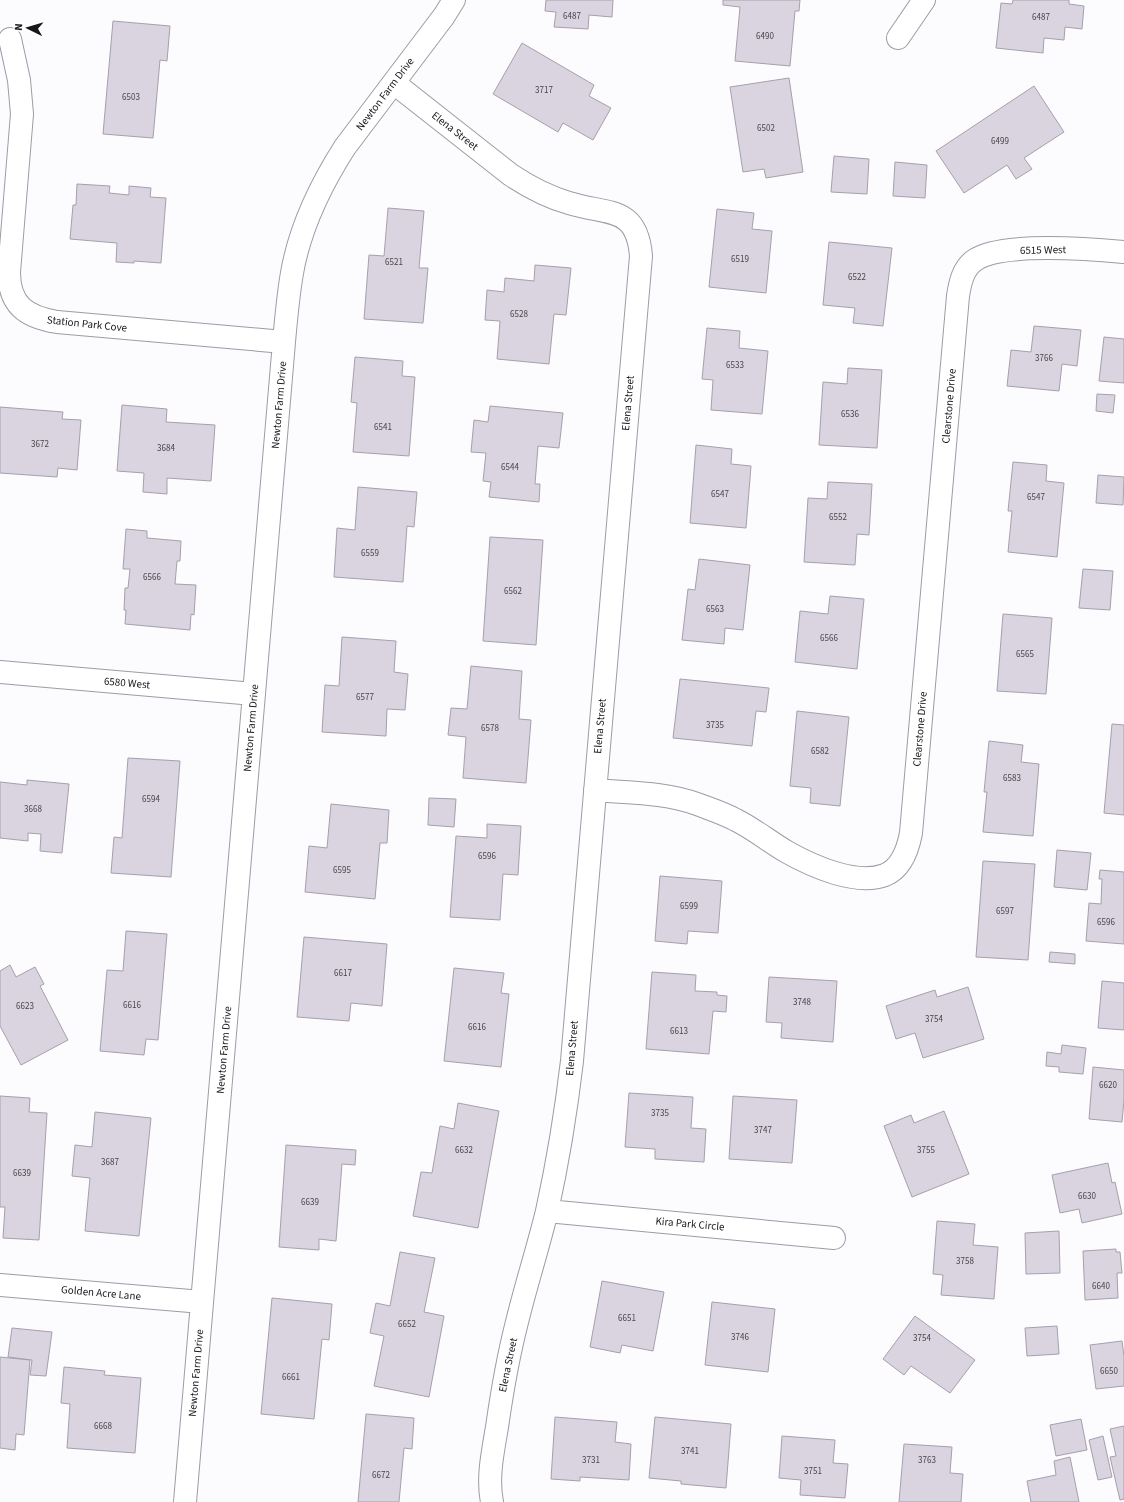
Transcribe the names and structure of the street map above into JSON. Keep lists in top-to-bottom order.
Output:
{
  "streets": {
    "street": [
      "Newton Farm Drive",
      "Elena Street",
      "6515 West",
      "Station Park Cove",
      "Clearstone Drive",
      "6580 West",
      "Kira Park Circle",
      "Golden Acre Lane"
    ]
  },
  "crossings": [
    ["Newton Farm Drive", "Elena Street"],
    ["Newton Farm Drive", "Station Park Cove"],
    ["Newton Farm Drive", "6580 West"],
    ["Newton Farm Drive", "Golden Acre Lane"],
    ["Elena Street", "Clearstone Drive"],
    ["Elena Street", "Kira Park Circle"],
    ["6515 West", "Clearstone Drive"]
  ],
  "house_numbers": [
    "6487",
    "6487",
    "6490",
    "3717",
    "6503",
    "6502",
    "6499",
    "6519",
    "6521",
    "6522",
    "6528",
    "3766",
    "6533",
    "6536",
    "6541",
    "3672",
    "3684",
    "6544",
    "6547",
    "6547",
    "6552",
    "6559",
    "6566",
    "6562",
    "6563",
    "6566",
    "6565",
    "6577",
    "3735",
    "6578",
    "6582",
    "6583",
    "6594",
    "3668",
    "6596",
    "6595",
    "6599",
    "6597",
    "6596",
    "6617",
    "3748",
    "6616",
    "6623",
    "3754",
    "6616",
    "6613",
    "6620",
    "3735",
    "3747",
    "6632",
    "3755",
    "3687",
    "6639",
    "6630",
    "6639",
    "3758",
    "6640",
    "6651",
    "6652",
    "3746",
    "3754",
    "6650",
    "6661",
    "6668",
    "3741",
    "3731",
    "3763",
    "3751",
    "6672"
  ],
  "north": "left"
}
